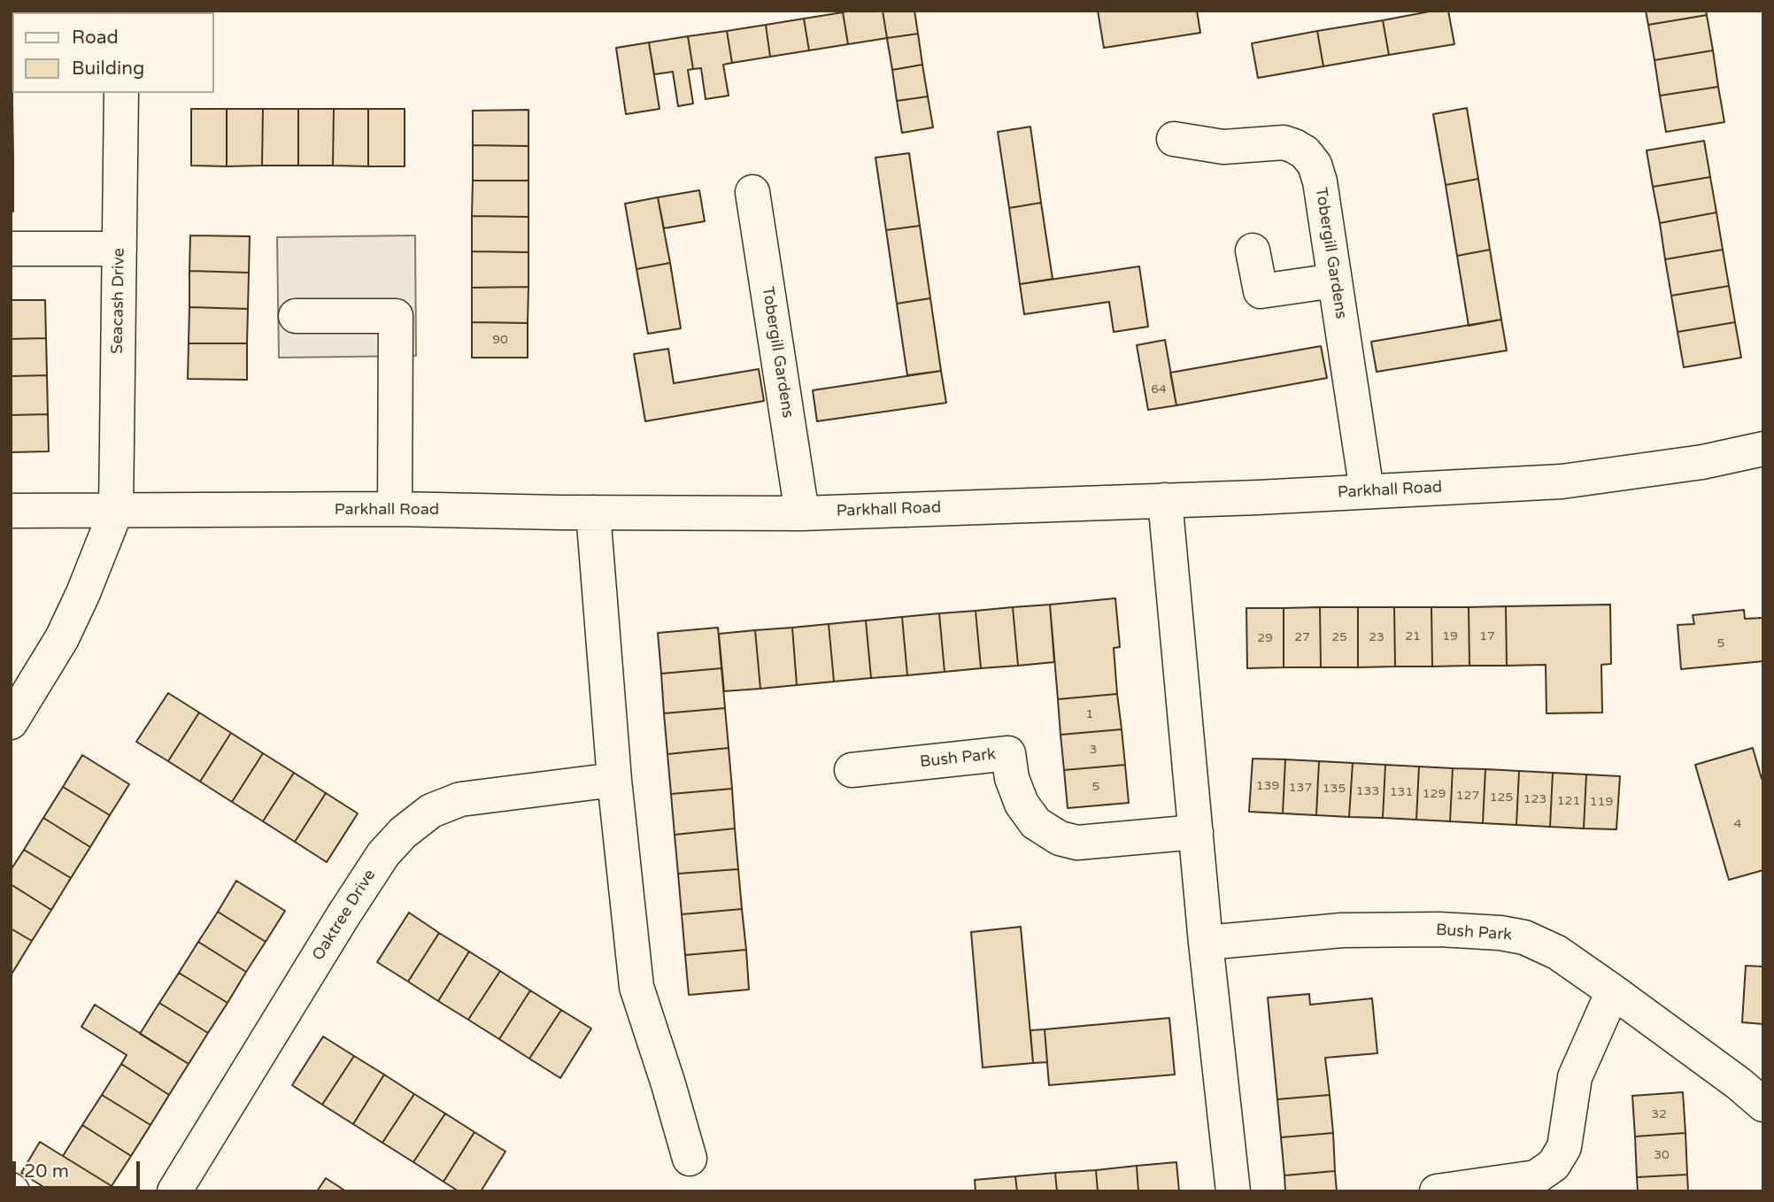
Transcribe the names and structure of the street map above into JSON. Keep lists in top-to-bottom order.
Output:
{
  "streets": {
    "street": [
      "Tobergill Gardens",
      "Seacash Drive",
      "Parkhall Road",
      "Bush Park",
      "Oaktree Drive"
    ]
  },
  "crossings": [
    ["Tobergill Gardens", "Parkhall Road"],
    ["Seacash Drive", "Parkhall Road"]
  ],
  "house_numbers": [
    "90",
    "64",
    "21",
    "19",
    "17",
    "27",
    "25",
    "23",
    "29",
    "5",
    "1",
    "3",
    "139",
    "5",
    "137",
    "135",
    "133",
    "131",
    "129",
    "127",
    "125",
    "123",
    "121",
    "119",
    "4",
    "32",
    "30"
  ],
  "legend": ["Road", "Building"],
  "scale_bar": "20 m"
}
